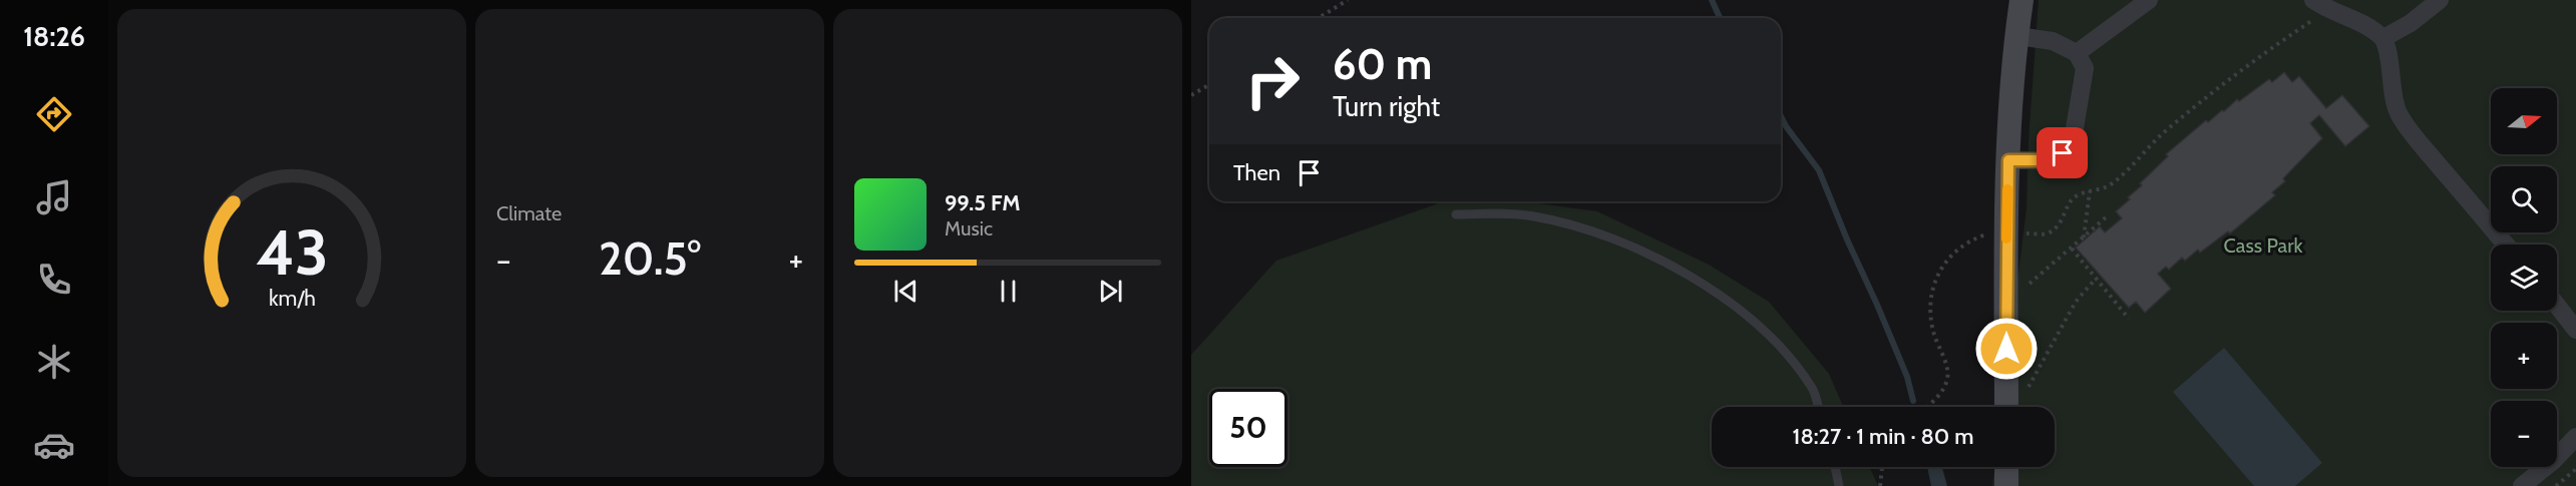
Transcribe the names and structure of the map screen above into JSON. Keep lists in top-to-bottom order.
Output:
{
  "parks": ["Cass Park"],
  "north": "right",
  "page": {
    "tabs": "18:26",
    "tile": "Climate",
    "turn": ["60 m", "Turn right"],
    "map_buttons": ["+", "−"],
    "then": "Then",
    "song": ["99.5 FM", "Music"],
    "heat": ["−", "20.5°", "+"],
    "limit": "50",
    "trip": "18:27 · 1 min · 80 m",
    "gauge": ["43", "km/h"]
  }
}
